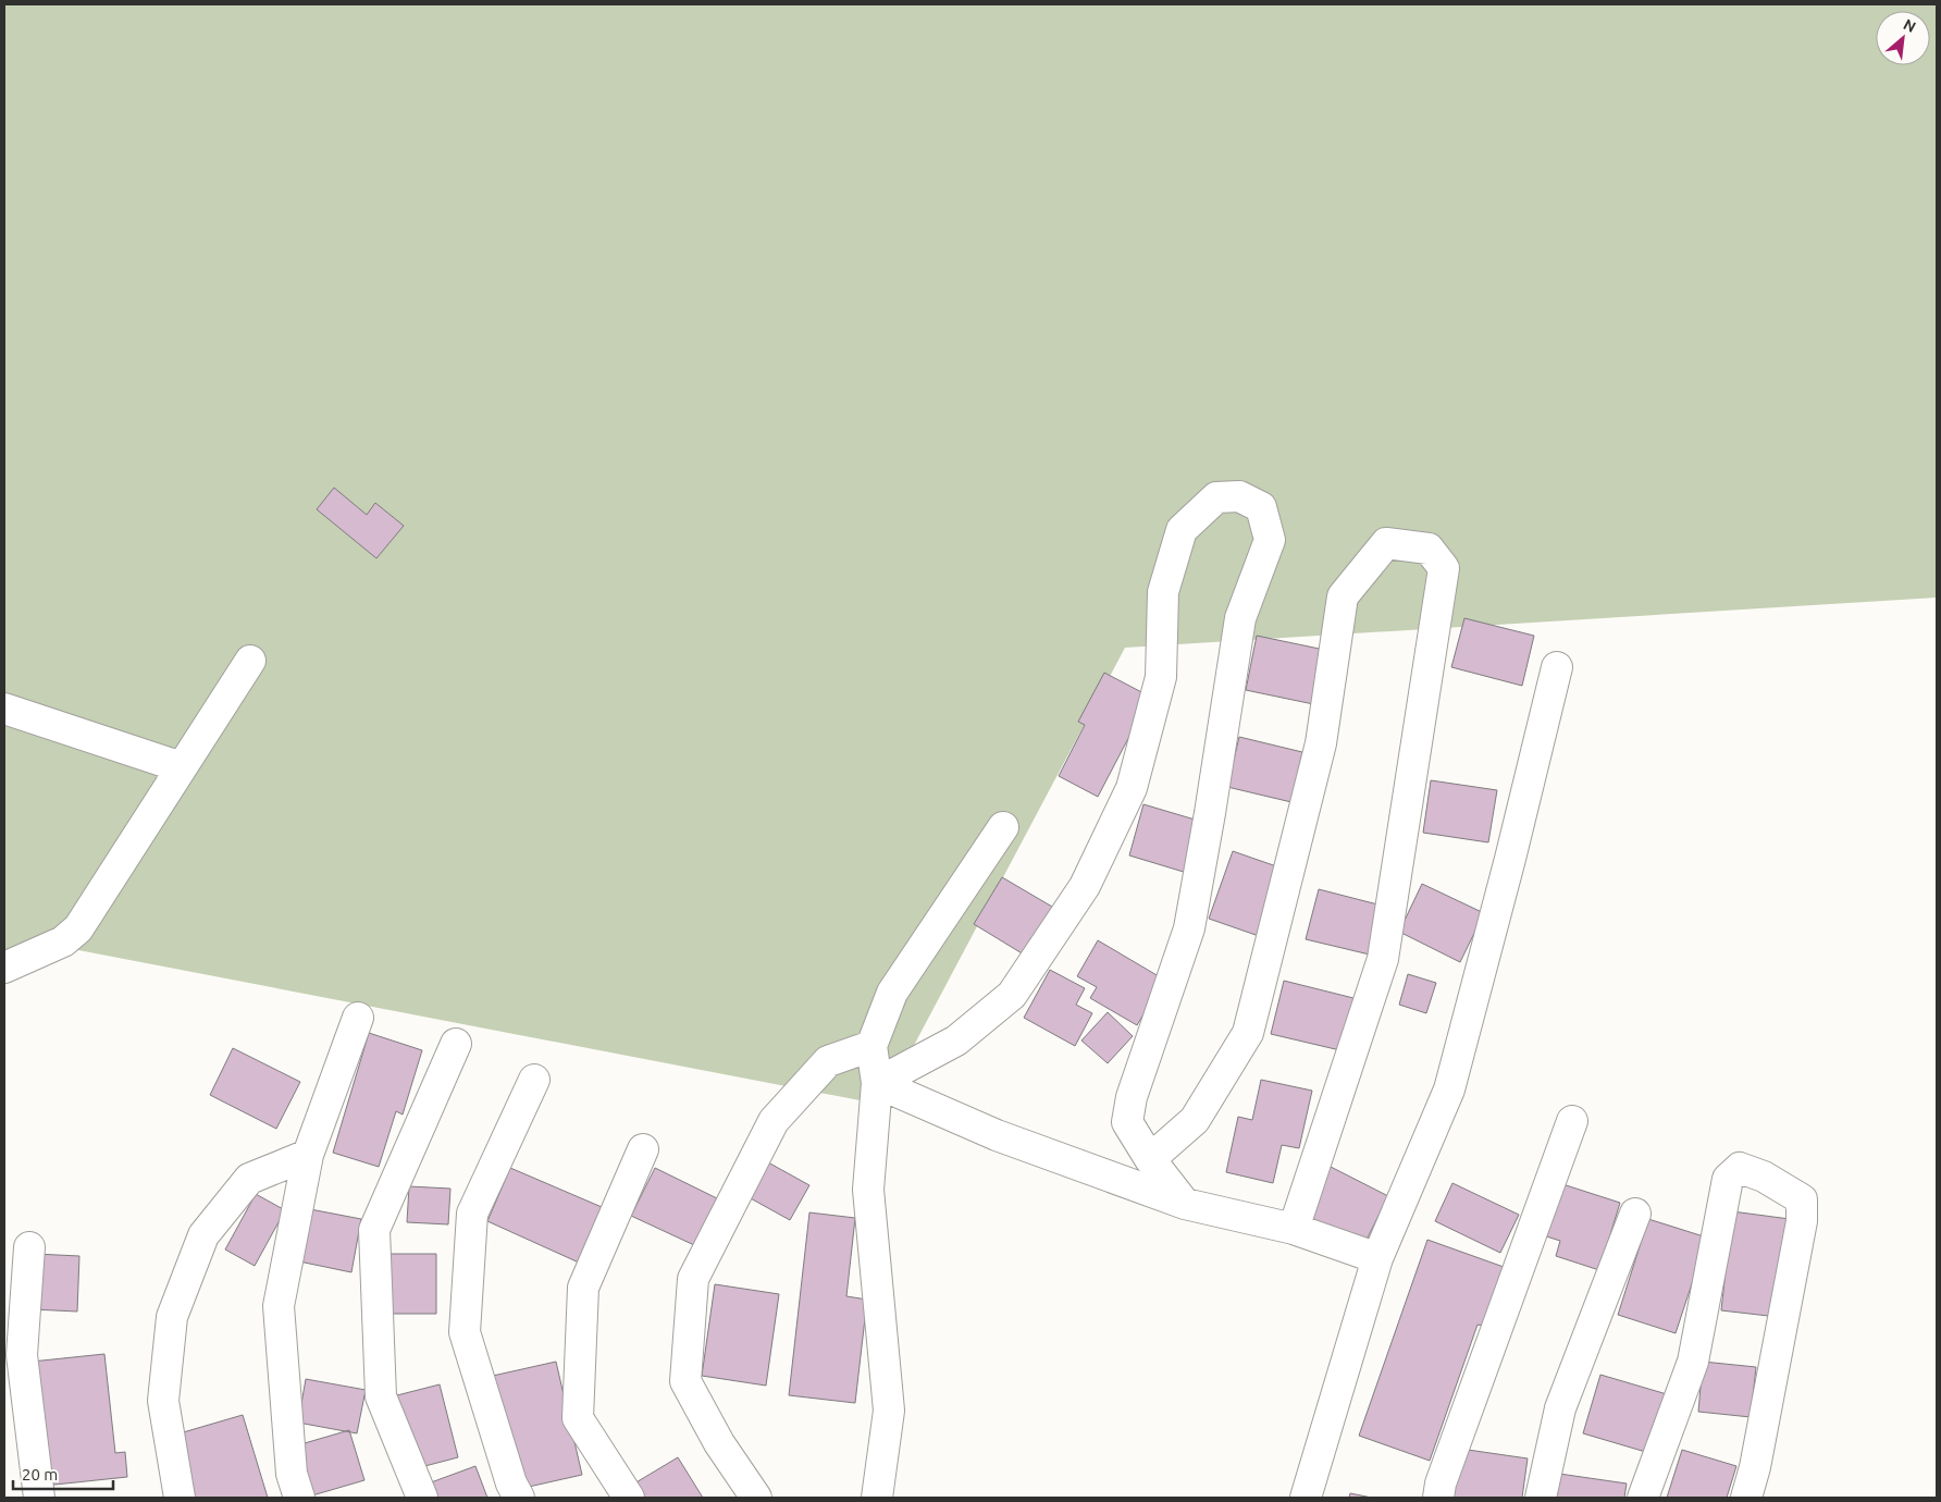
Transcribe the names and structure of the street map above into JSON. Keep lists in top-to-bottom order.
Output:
{
  "scale_bar": "20 m",
  "north": "top right"
}
